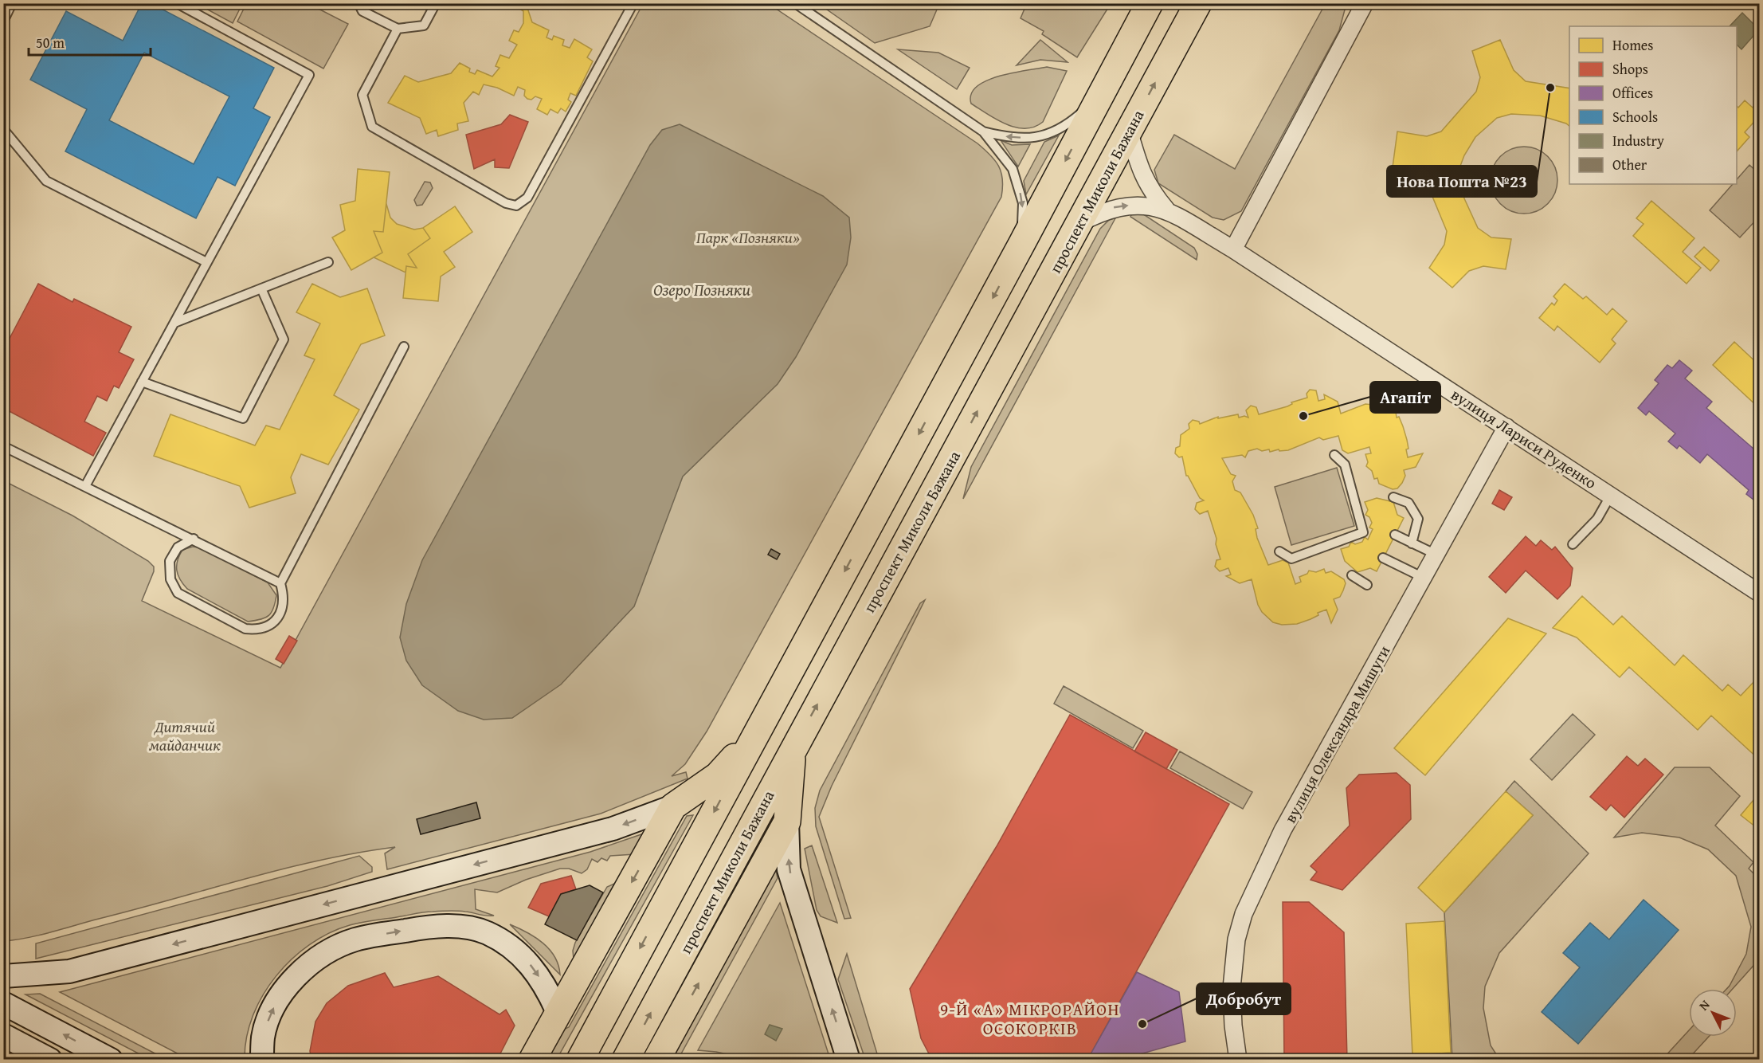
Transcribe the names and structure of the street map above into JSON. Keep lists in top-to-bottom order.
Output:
{
  "streets": {
    "highway": ["проспект Миколи Бажана"],
    "street": ["вулиця Лариси Руденко", "вулиця Олександра Мишуги"]
  },
  "crossings": [
    ["проспект Миколи Бажана", "вулиця Лариси Руденко"],
    ["вулиця Лариси Руденко", "вулиця Олександра Мишуги"]
  ],
  "districts": ["9-Й «А» МІКРОРАЙОН ОСОКОРКІВ"],
  "water": ["Озеро Позняки"],
  "parks": ["Парк «Позняки»", "Дитячий майданчик"],
  "places": ["Нова Пошта №23", "Агапіт", "Добробут"],
  "legend": [
    "Homes",
    "Shops",
    "Offices",
    "Schools",
    "Industry",
    "Other"
  ],
  "scale_bar": "50 m",
  "north": "top left"
}
